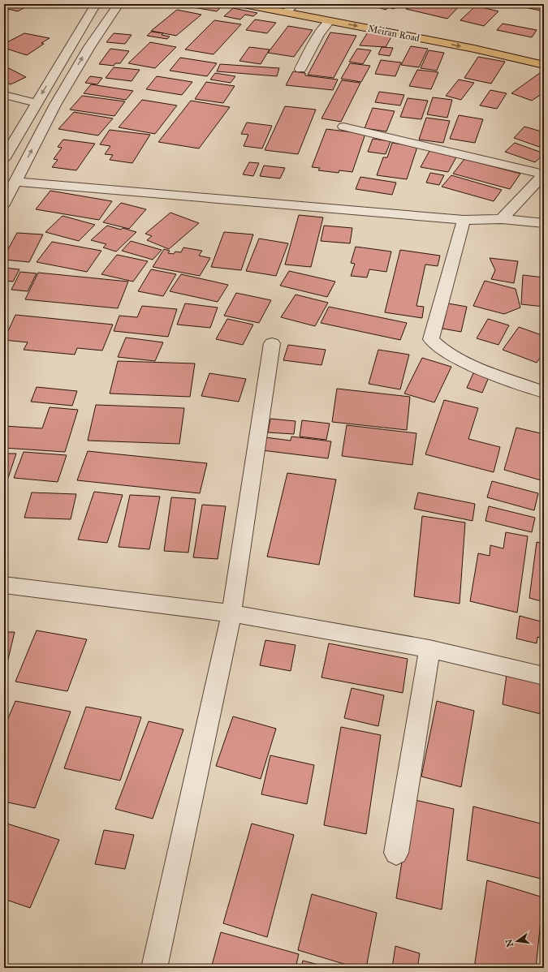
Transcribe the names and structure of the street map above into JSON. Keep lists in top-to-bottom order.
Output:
{
  "streets": {
    "main road": ["Meiran Road"]
  },
  "north": "left"
}
